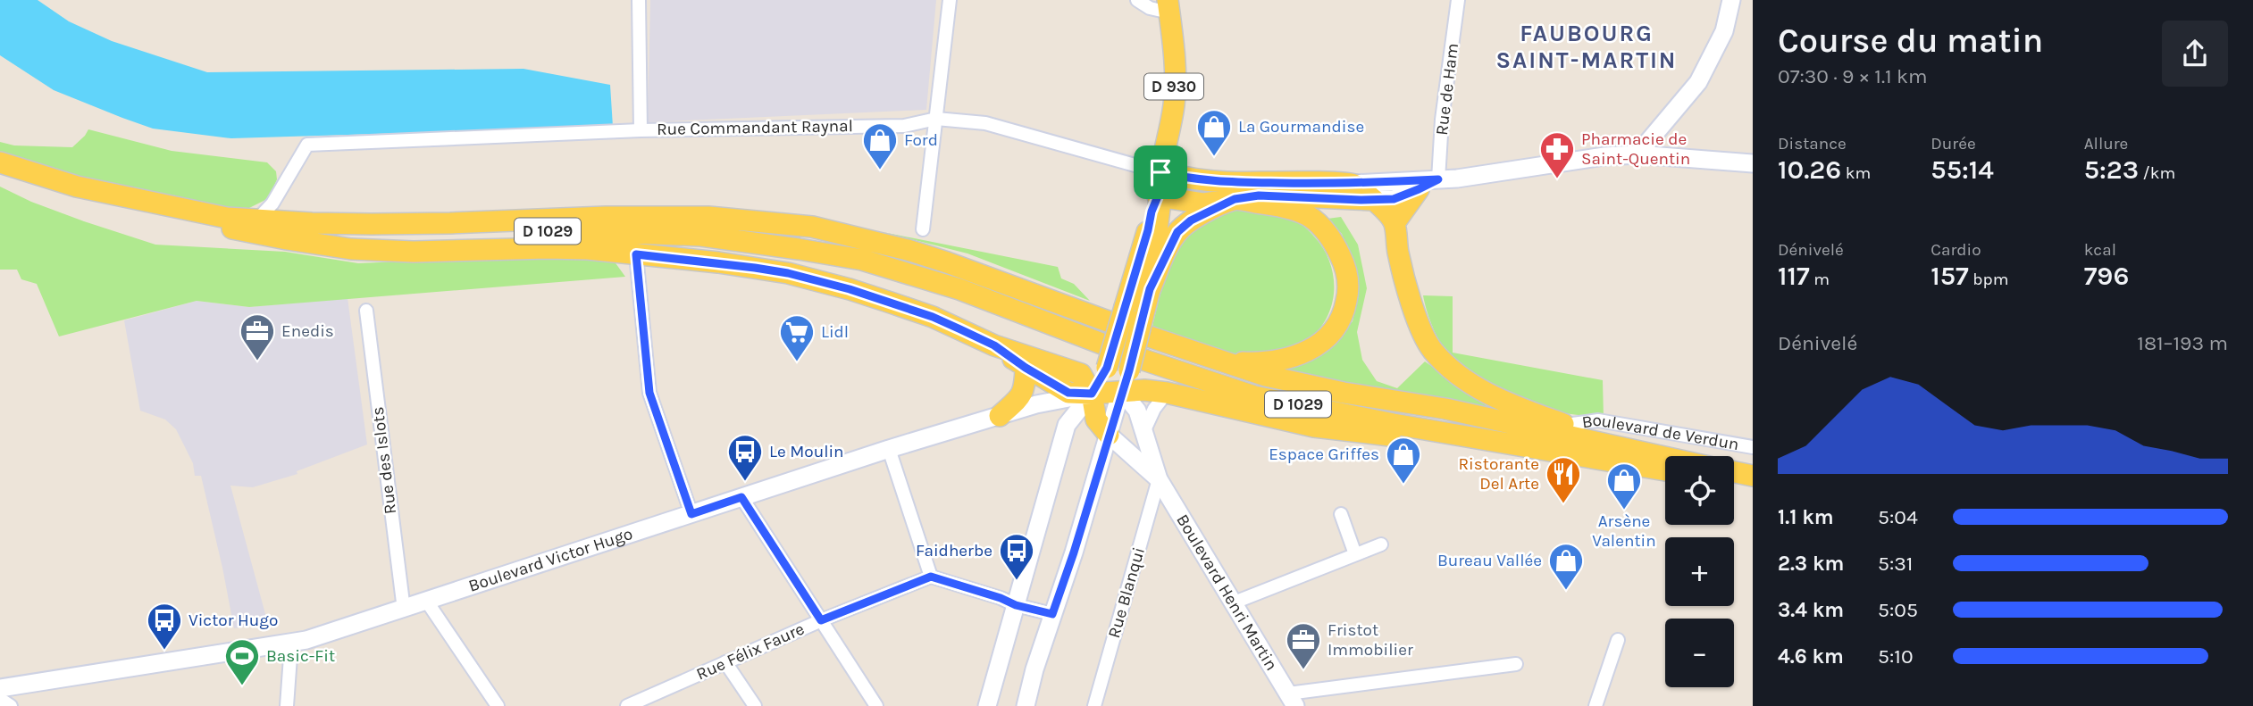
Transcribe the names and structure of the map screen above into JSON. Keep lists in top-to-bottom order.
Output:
{
  "streets": {
    "main road": [
      "D 930",
      "D 1029",
      "Boulevard Victor Hugo",
      "Boulevard Henri Martin"
    ],
    "street": [
      "Rue de Ham",
      "Rue Commandant Raynal",
      "Boulevard de Verdun",
      "Rue des Islots",
      "Rue Blanqui",
      "Rue Félix Faure"
    ]
  },
  "crossings": [
    ["D 930", "Rue Commandant Raynal"],
    ["D 930", "Boulevard Victor Hugo"],
    ["D 930", "Boulevard Henri Martin"],
    ["Rue Commandant Raynal", "D 1029"],
    ["Rue des Islots", "Boulevard Victor Hugo"],
    ["Rue Blanqui", "Boulevard Henri Martin"]
  ],
  "districts": ["FAUBOURG SAINT-MARTIN"],
  "places": {
    "shop": [
      "La Gourmandise",
      "Ford",
      "Espace Griffes",
      "Arsène Valentin",
      "Bureau Vallée"
    ],
    "pharmacy": ["Pharmacie de Saint-Quentin"],
    "office": ["Enedis", "Fristot Immobilier"],
    "supermarket": ["Lidl"],
    "bus stop": ["Le Moulin", "Faidherbe", "Victor Hugo"],
    "restaurant": ["Ristorante Del Arte"],
    "sports": ["Basic-Fit"]
  },
  "page": {
    "heading": ["Course du matin", "07:30 · 9 × 1.1 km"],
    "stats": [
      ["Distance", "10.26 km"],
      ["Durée", "55:14"],
      ["Allure", "5:23 /km"],
      ["Dénivelé", "117 m"],
      ["Cardio", "157 bpm"],
      ["kcal", "796"]
    ],
    "chart": ["Dénivelé", "181–193 m"],
    "map_buttons": ["+", "−"],
    "list": [
      {
        "name": "1.1 km",
        "note": "5:04"
      },
      {
        "name": "2.3 km",
        "note": "5:31"
      },
      {
        "name": "3.4 km",
        "note": "5:05"
      },
      {
        "name": "4.6 km",
        "note": "5:10"
      }
    ]
  }
}
